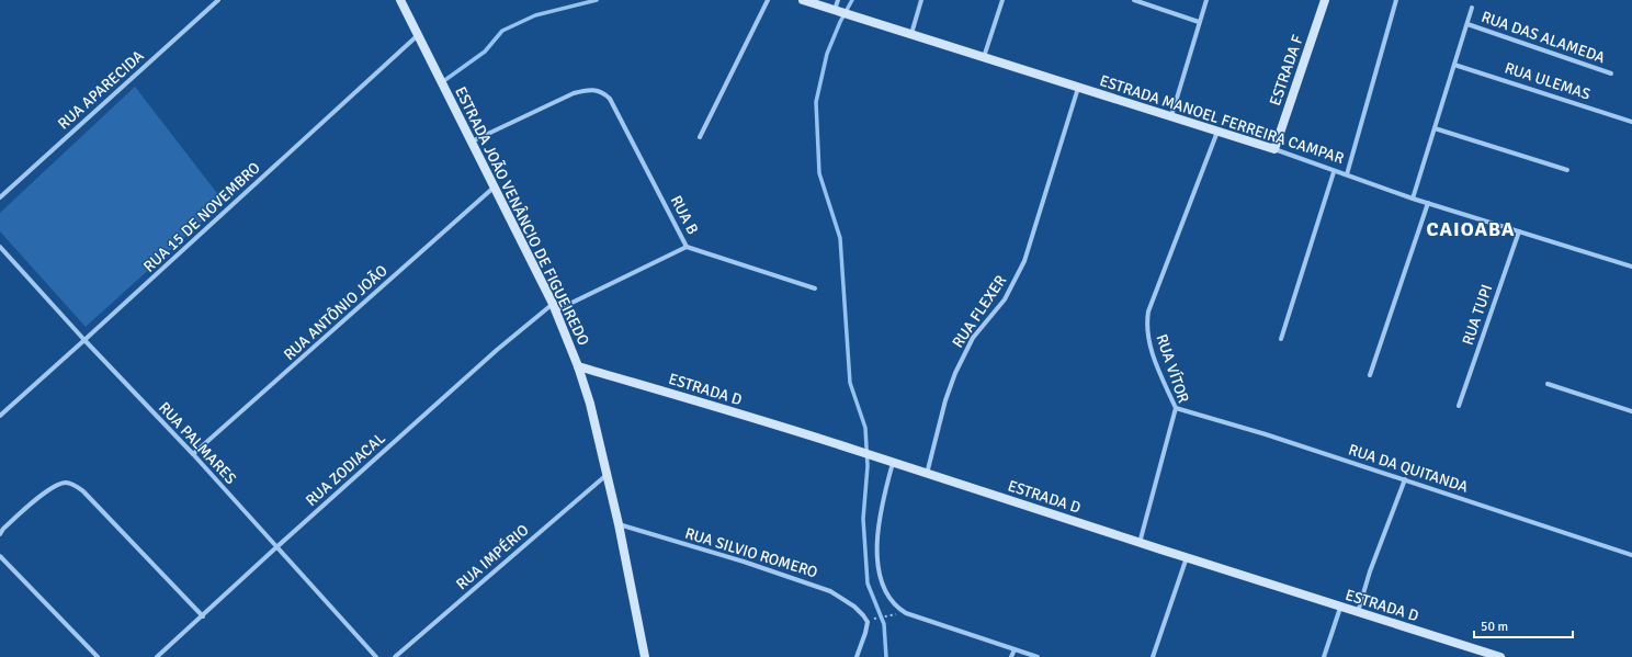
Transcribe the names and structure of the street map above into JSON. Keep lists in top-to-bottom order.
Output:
{
  "streets": {
    "street": [
      "RUA DAS ALAMEDA",
      "ESTRADA F",
      "RUA ULEMAS",
      "RUA APARECIDA",
      "ESTRADA MANOEL FERREIRA CAMPAR",
      "RUA B",
      "ESTRADA JOÃO VENÂNCIO DE FIGUEIREDO",
      "RUA 15 DE NOVEMBRO",
      "RUA FLEXER",
      "RUA ANTÔNIO JOÃO",
      "RUA TUPI",
      "RUA VÍTOR",
      "ESTRADA D",
      "RUA PALMARES",
      "RUA DA QUITANDA",
      "RUA ZODIACAL",
      "RUA SILVIO ROMERO",
      "RUA IMPÉRIO"
    ]
  },
  "crossings": [
    ["ESTRADA F", "ESTRADA MANOEL FERREIRA CAMPAR"],
    ["ESTRADA MANOEL FERREIRA CAMPAR", "RUA FLEXER"],
    ["ESTRADA MANOEL FERREIRA CAMPAR", "RUA TUPI"],
    ["ESTRADA MANOEL FERREIRA CAMPAR", "RUA VÍTOR"],
    ["RUA B", "ESTRADA JOÃO VENÂNCIO DE FIGUEIREDO"],
    ["RUA B", "RUA ZODIACAL"],
    ["ESTRADA JOÃO VENÂNCIO DE FIGUEIREDO", "RUA 15 DE NOVEMBRO"],
    ["ESTRADA JOÃO VENÂNCIO DE FIGUEIREDO", "RUA ANTÔNIO JOÃO"],
    ["ESTRADA JOÃO VENÂNCIO DE FIGUEIREDO", "ESTRADA D"],
    ["ESTRADA JOÃO VENÂNCIO DE FIGUEIREDO", "RUA ZODIACAL"],
    ["ESTRADA JOÃO VENÂNCIO DE FIGUEIREDO", "RUA SILVIO ROMERO"],
    ["ESTRADA JOÃO VENÂNCIO DE FIGUEIREDO", "RUA IMPÉRIO"],
    ["RUA 15 DE NOVEMBRO", "RUA PALMARES"],
    ["RUA FLEXER", "ESTRADA D"],
    ["RUA ANTÔNIO JOÃO", "RUA PALMARES"],
    ["RUA VÍTOR", "ESTRADA D"],
    ["RUA VÍTOR", "RUA DA QUITANDA"],
    ["RUA PALMARES", "RUA ZODIACAL"]
  ],
  "districts": ["CAIOABA"],
  "scale_bar": "50 m"
}
